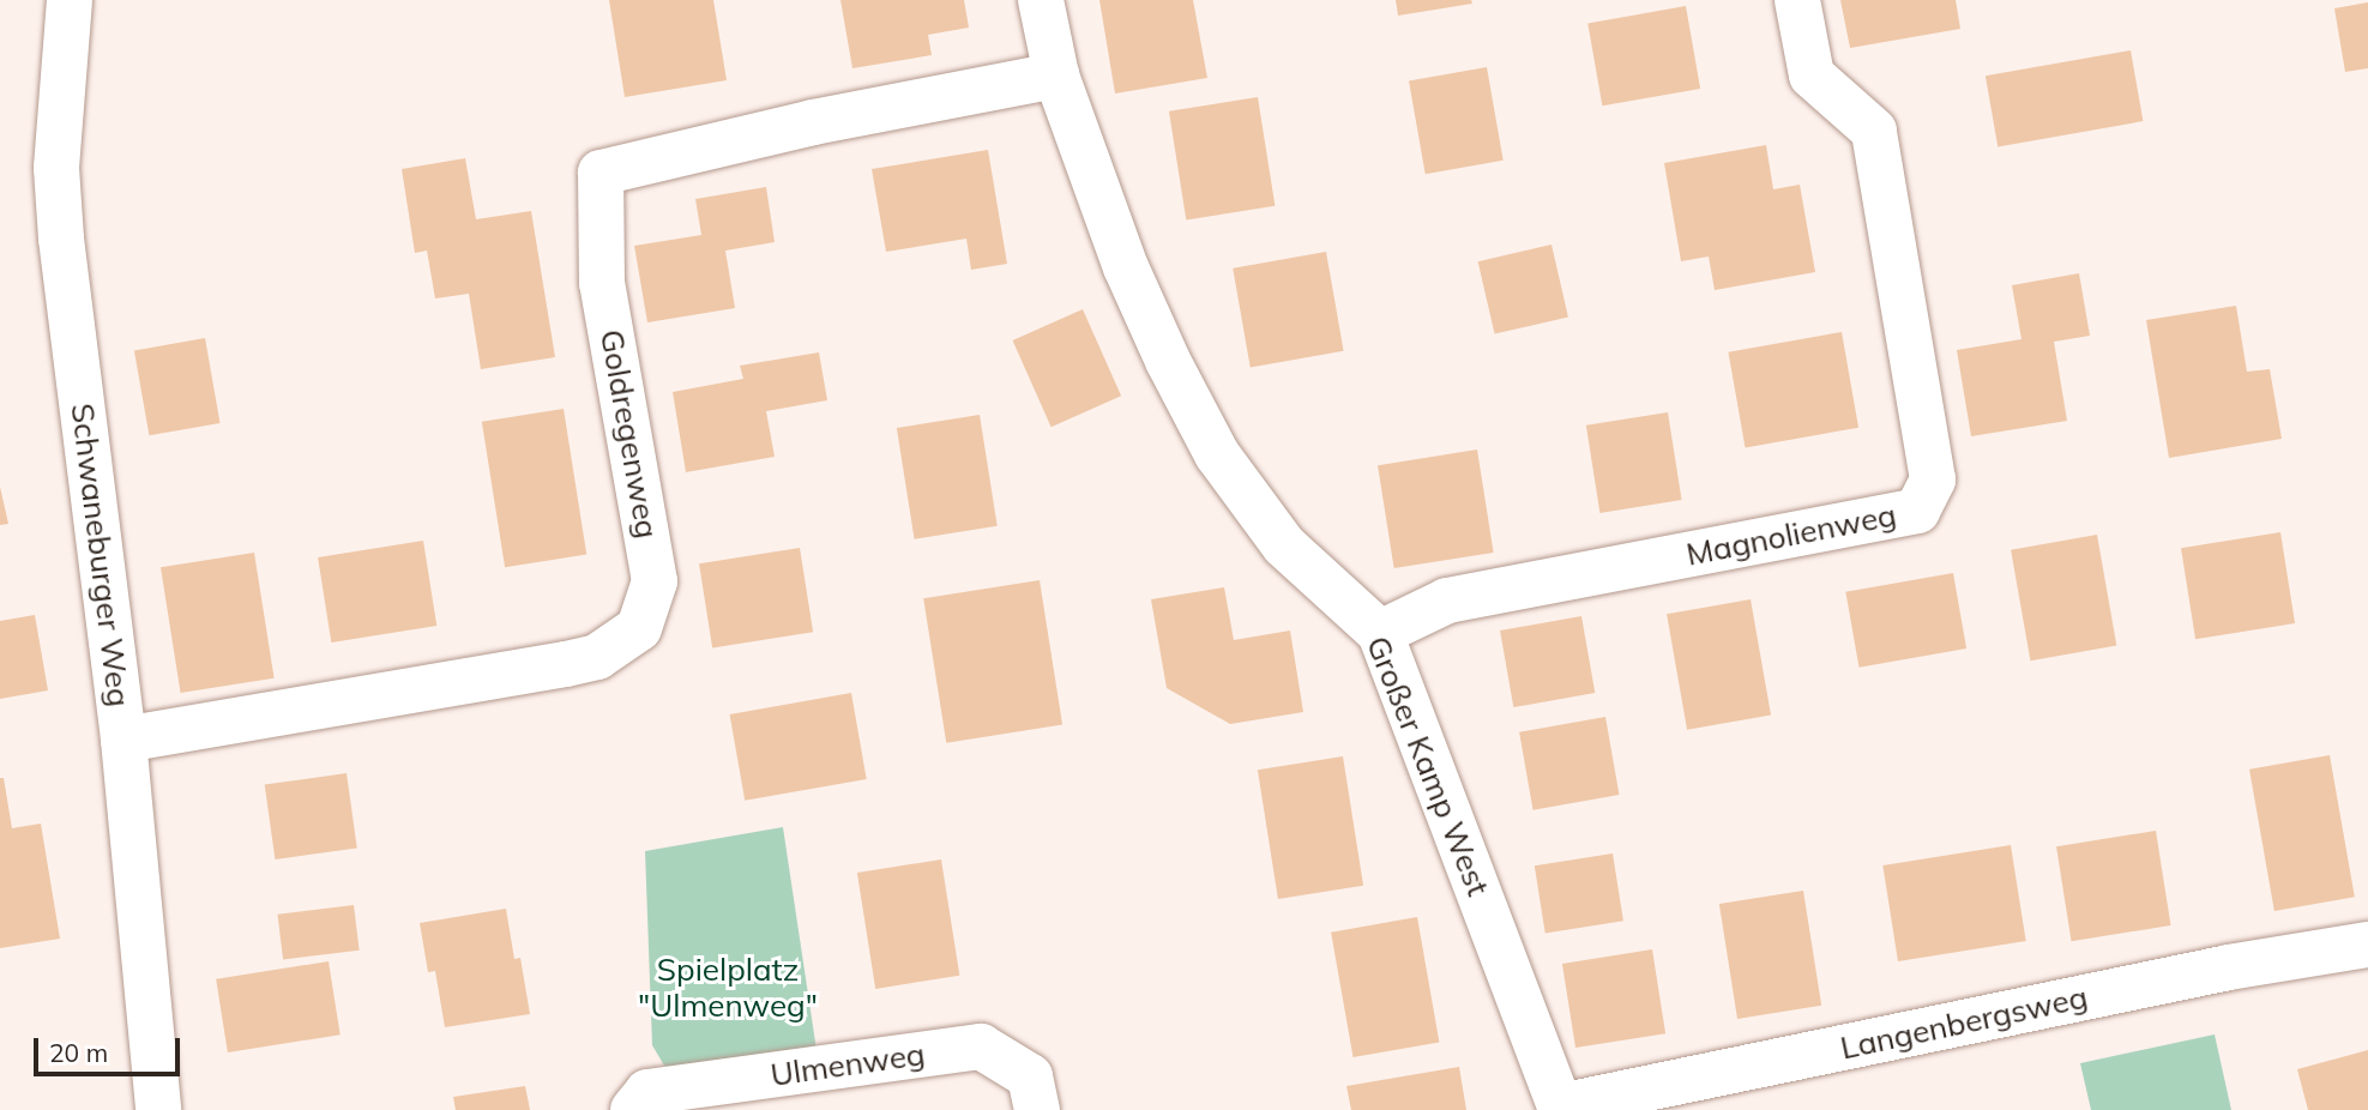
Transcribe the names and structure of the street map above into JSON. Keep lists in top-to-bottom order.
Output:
{
  "streets": {
    "street": [
      "Goldregenweg",
      "Magnolienweg",
      "Schwaneburger Weg",
      "Großer Kamp West",
      "Langenbergsweg",
      "Ulmenweg"
    ]
  },
  "crossings": [
    ["Goldregenweg", "Schwaneburger Weg"],
    ["Goldregenweg", "Großer Kamp West"],
    ["Magnolienweg", "Großer Kamp West"],
    ["Großer Kamp West", "Langenbergsweg"]
  ],
  "parks": ["Spielplatz \"Ulmenweg\""],
  "scale_bar": "20 m"
}
